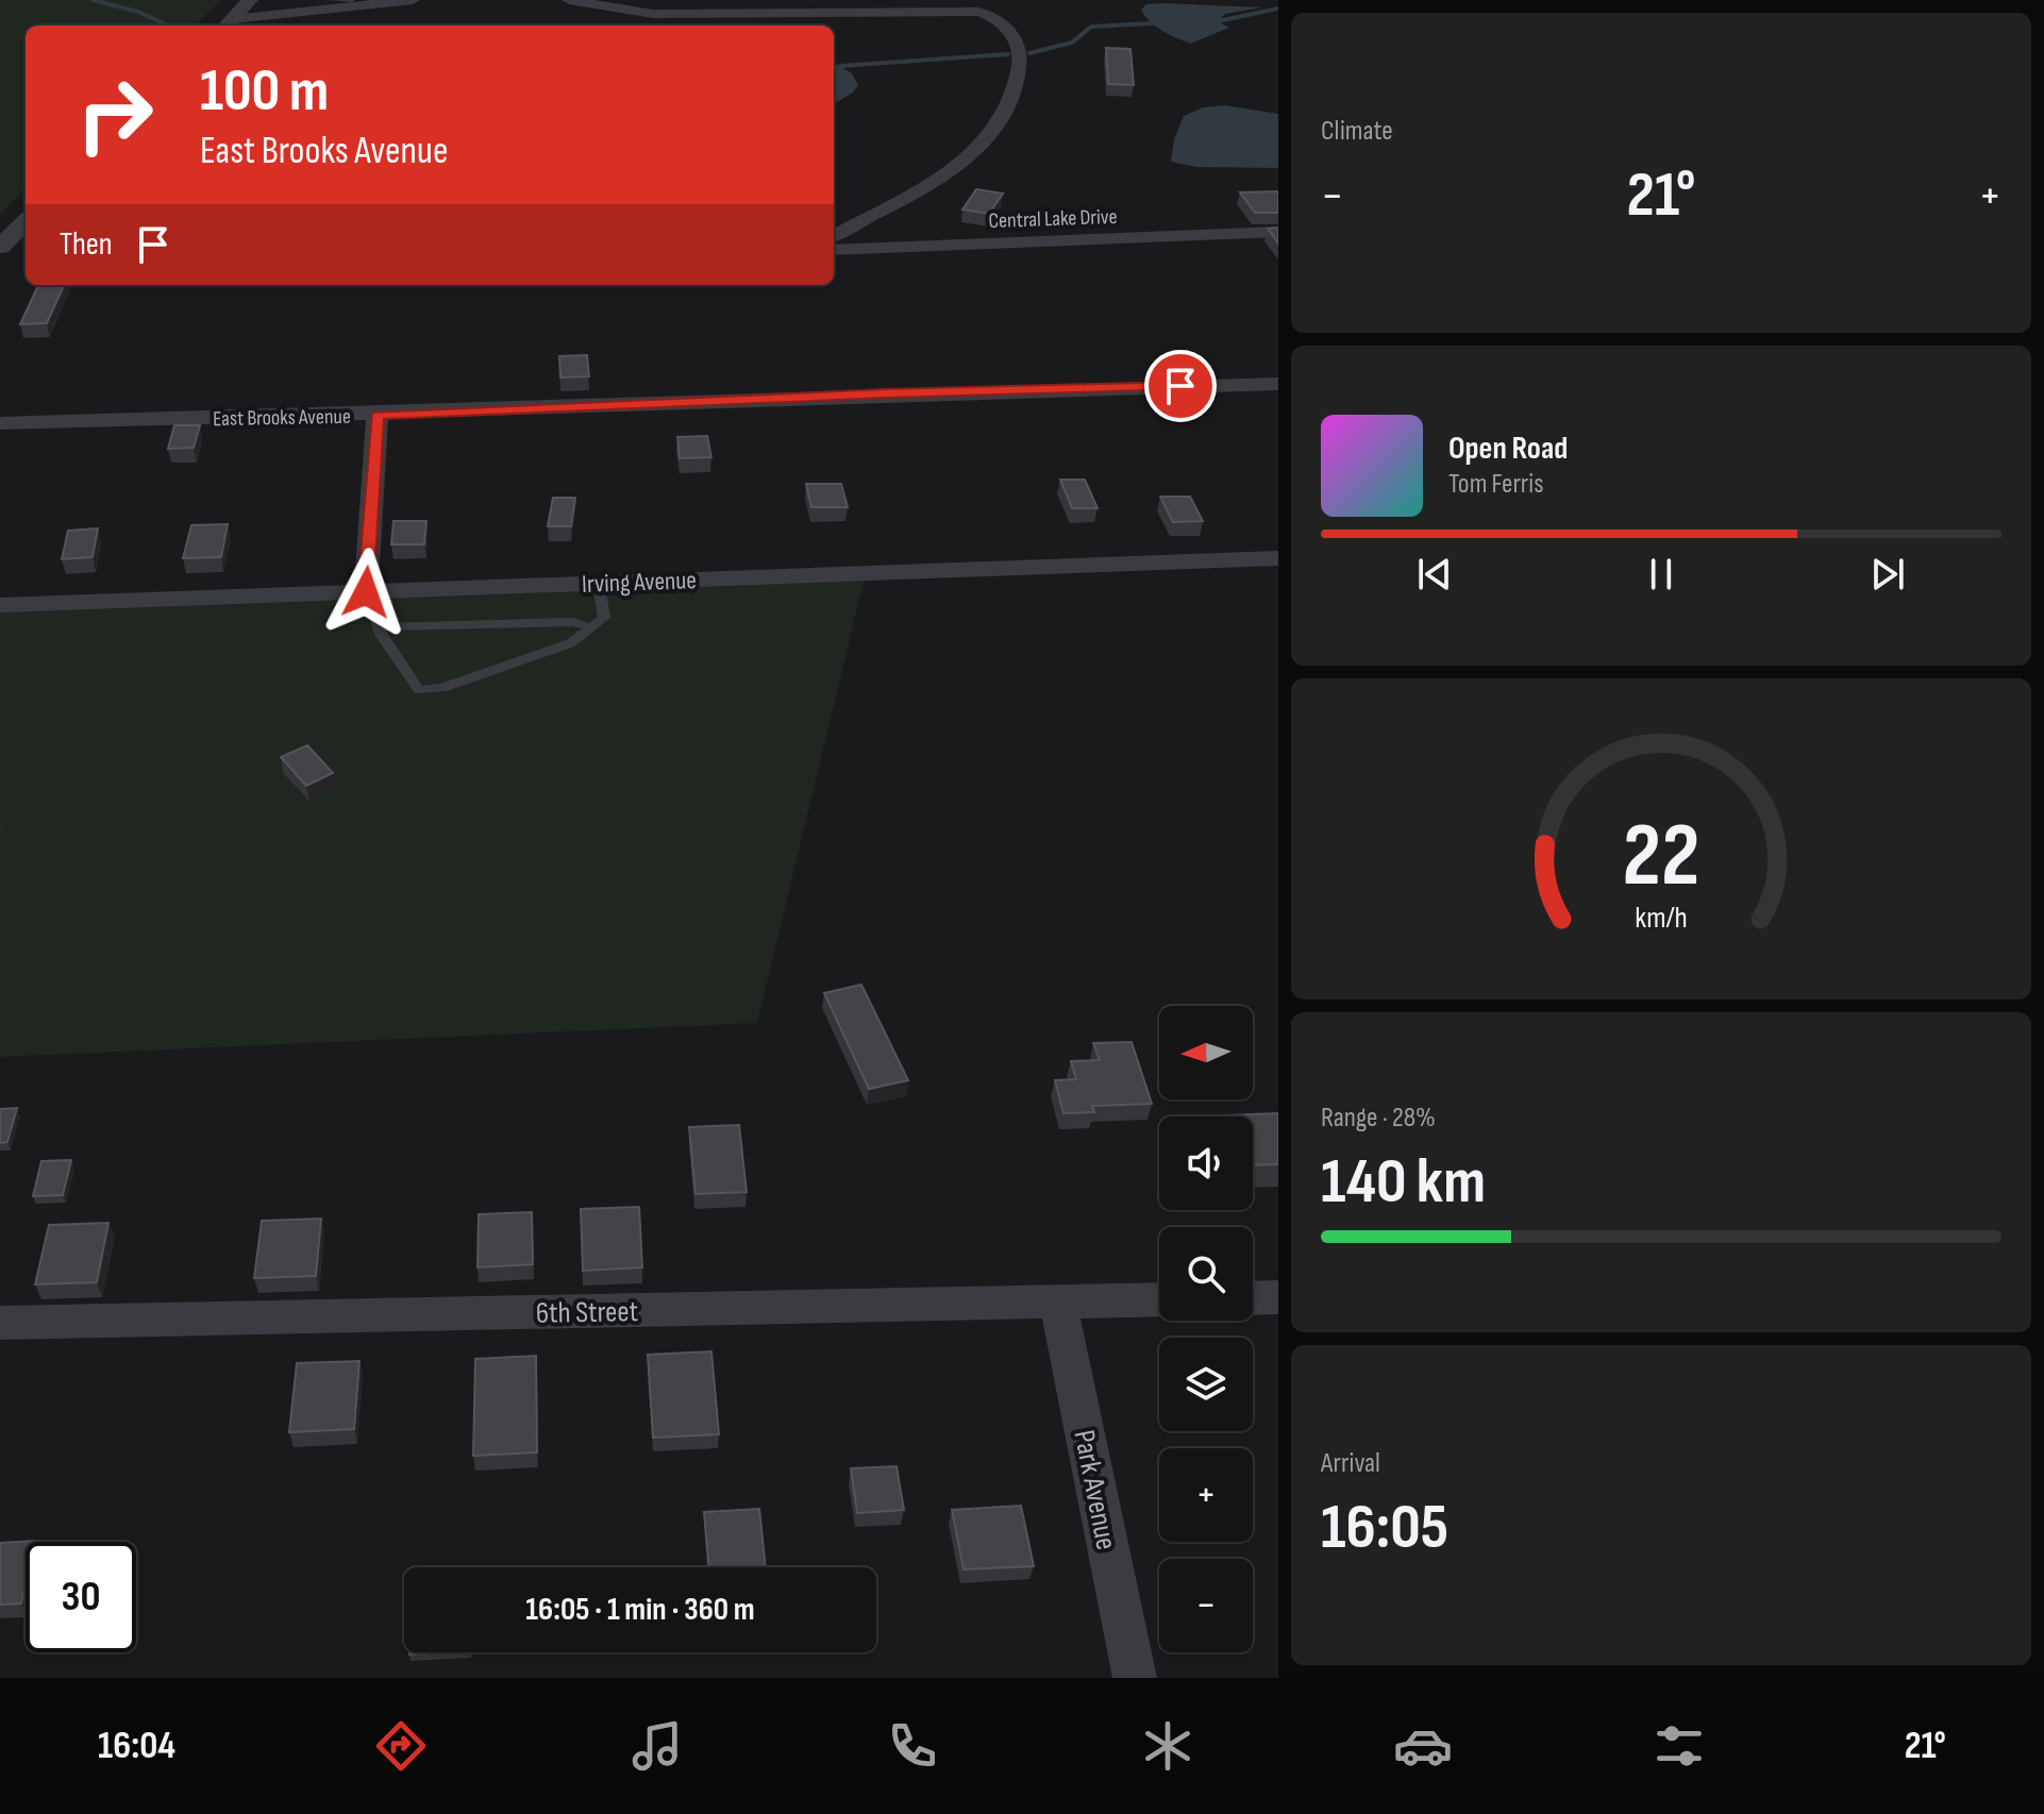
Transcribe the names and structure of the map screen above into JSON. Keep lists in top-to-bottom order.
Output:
{
  "streets": {
    "street": [
      "Central Lake Drive",
      "East Brooks Avenue",
      "Irving Avenue",
      "6th Street",
      "Park Avenue"
    ]
  },
  "crossings": [
    ["6th Street", "Park Avenue"]
  ],
  "north": "left",
  "page": {
    "tile": [
      "Climate",
      ["Range · 28%", "140 km"],
      ["Arrival", "16:05"]
    ],
    "turn": ["100 m", "East Brooks Avenue"],
    "heat": ["−", "21°", "+"],
    "then": "Then",
    "song": ["Open Road", "Tom Ferris"],
    "map_buttons": ["+", "−"],
    "limit": "30",
    "trip": "16:05 · 1 min · 360 m",
    "tabs": ["16:04", "21°"],
    "gauge": ["22", "km/h"]
  }
}
